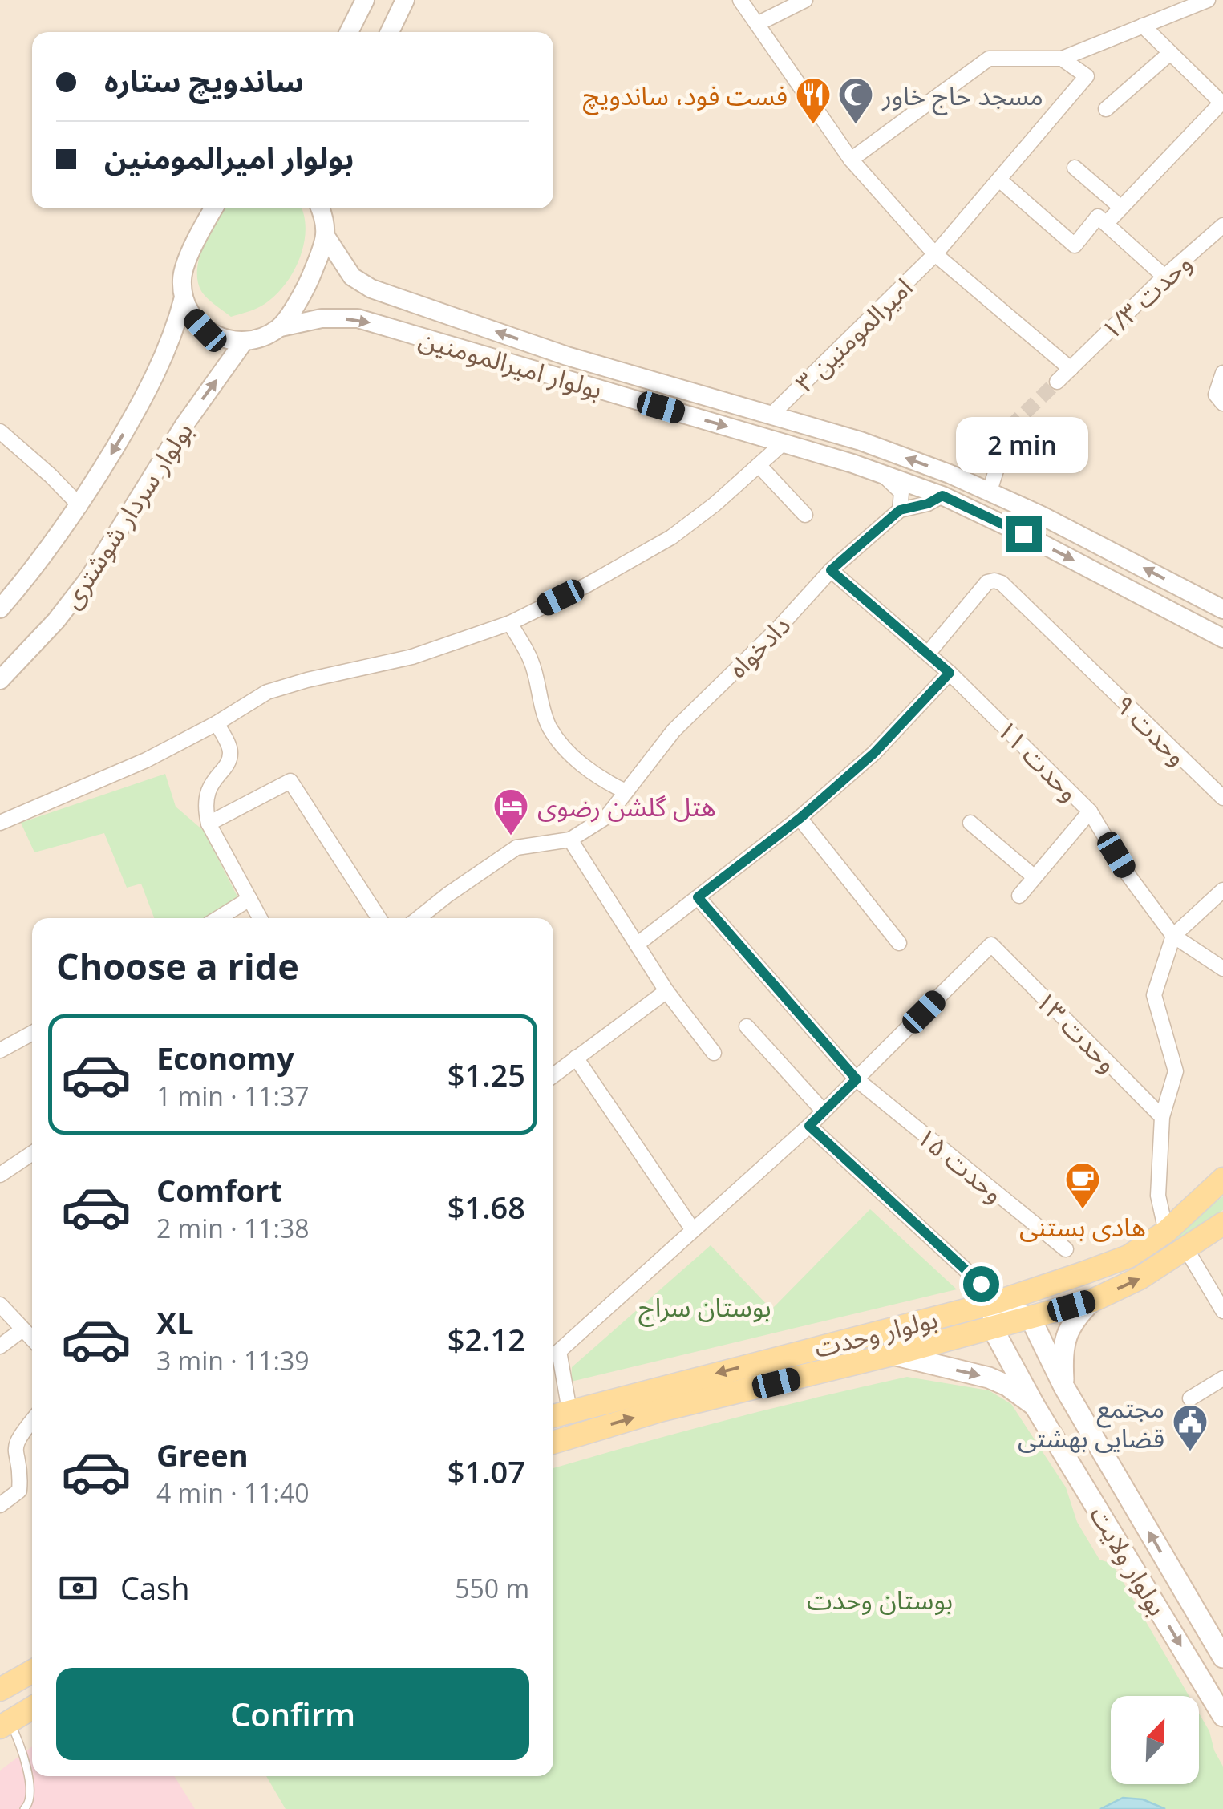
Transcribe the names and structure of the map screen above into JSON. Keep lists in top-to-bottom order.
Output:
{
  "streets": {
    "main road": ["بولوار وحدت", "بولوار ولایت"],
    "street": [
      "وحدت ۱/۳",
      "امیرالمومنین ۳",
      "بولوار امیرالمومنین",
      "بولوار سردار شوشتری",
      "دادخواه",
      "وحدت ۹",
      "وحدت ۱۱",
      "وحدت ۱۳",
      "وحدت ۱۵"
    ]
  },
  "crossings": [
    ["امیرالمومنین ۳", "بولوار امیرالمومنین"],
    ["بولوار امیرالمومنین", "بولوار سردار شوشتری"],
    ["دادخواه", "وحدت ۱۱"],
    ["وحدت ۹", "وحدت ۱۱"],
    ["وحدت ۱۳", "وحدت ۱۵"],
    ["بولوار وحدت", "بولوار ولایت"]
  ],
  "parks": ["بوستان سراج", "بوستان وحدت"],
  "places": {
    "restaurant": ["فست فود، ساندویچ"],
    "mosque": ["مسجد حاج خاور"],
    "hotel": ["هتل گلشن رضوی"],
    "cafe": ["هادی بستنی"],
    "public building": ["مجتمع قضایی بهشتی"]
  },
  "north": "top right",
  "page": {
    "banner": ["ساندویچ ستاره", "بولوار امیرالمومنین"],
    "bubble": "2 min",
    "heading": "Choose a ride",
    "list": [
      {
        "name": "Economy",
        "note": "1 min · 11:37",
        "value": "$1.25"
      },
      {
        "name": "Comfort",
        "note": "2 min · 11:38",
        "value": "$1.68"
      },
      {
        "name": "XL",
        "note": "3 min · 11:39",
        "value": "$2.12"
      },
      {
        "name": "Green",
        "note": "4 min · 11:40",
        "value": "$1.07"
      }
    ],
    "pay": ["Cash", "550 m"],
    "buttons": "Confirm"
  }
}
